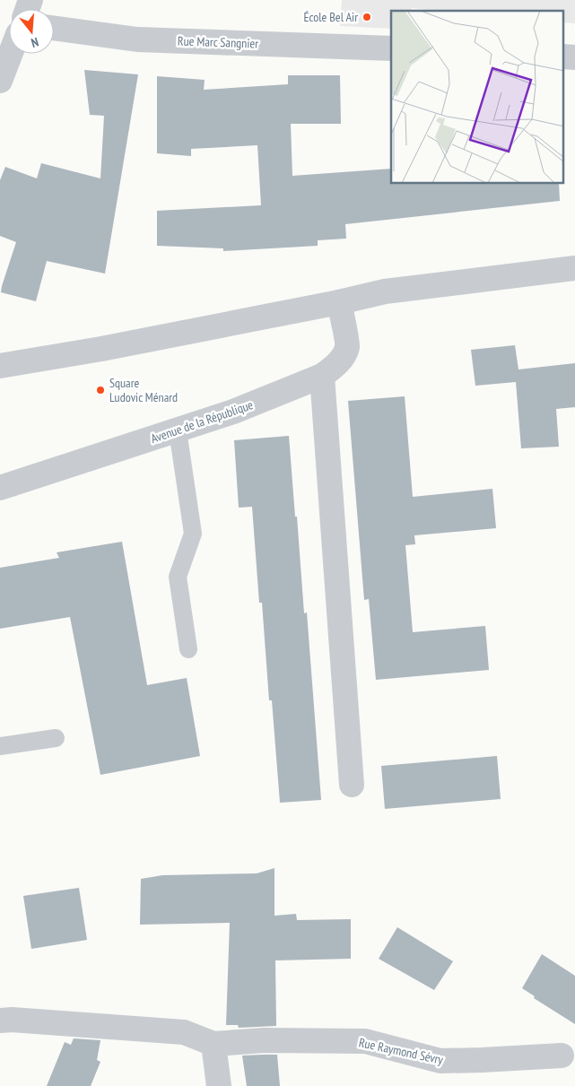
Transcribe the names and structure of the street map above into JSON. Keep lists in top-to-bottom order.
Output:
{
  "streets": {
    "street": ["Rue Marc Sangnier", "Avenue de la République", "Rue Raymond Sévry"]
  },
  "places": ["École Bel Air", "Square Ludovic Ménard"],
  "north": "bottom"
}
